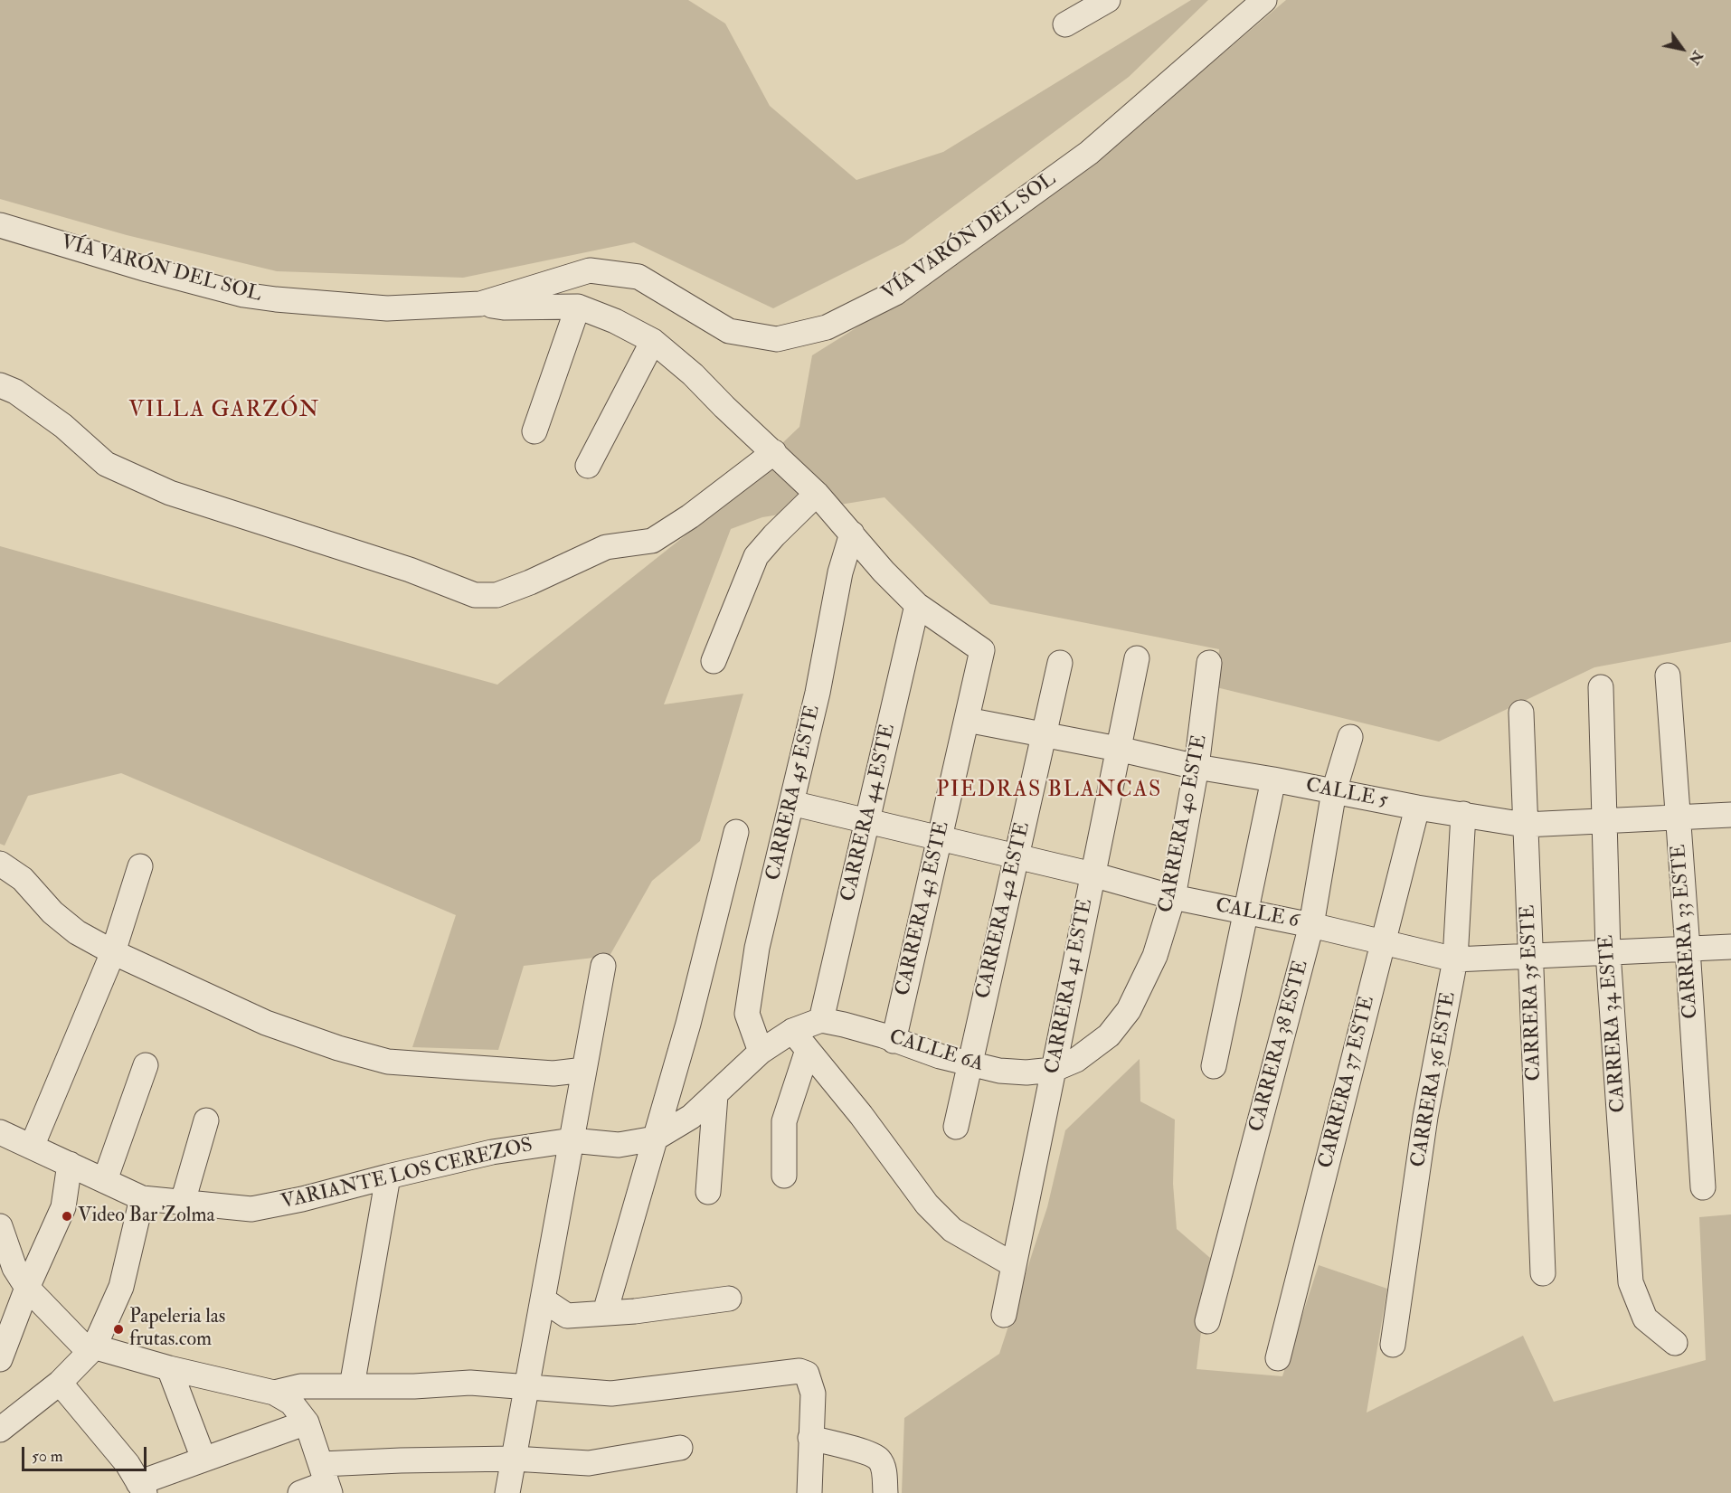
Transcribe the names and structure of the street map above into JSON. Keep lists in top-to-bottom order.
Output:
{
  "streets": {
    "street": [
      "VÍA VARÓN DEL SOL",
      "CARRERA 45 ESTE",
      "CALLE 5",
      "CARRERA 44 ESTE",
      "CARRERA 40 ESTE",
      "CARRERA 43 ESTE",
      "CARRERA 42 ESTE",
      "CALLE 6",
      "CARRERA 33 ESTE",
      "CARRERA 41 ESTE",
      "CARRERA 35 ESTE",
      "CARRERA 34 ESTE",
      "CARRERA 38 ESTE",
      "CALLE 6A",
      "CARRERA 36 ESTE",
      "CARRERA 37 ESTE",
      "VARIANTE LOS CEREZOS"
    ]
  },
  "crossings": [
    ["CARRERA 45 ESTE", "CALLE 6"],
    ["CARRERA 45 ESTE", "VARIANTE LOS CEREZOS"],
    ["CALLE 5", "CARRERA 40 ESTE"],
    ["CALLE 5", "CARRERA 43 ESTE"],
    ["CALLE 5", "CARRERA 42 ESTE"],
    ["CALLE 5", "CARRERA 33 ESTE"],
    ["CALLE 5", "CARRERA 41 ESTE"],
    ["CALLE 5", "CARRERA 35 ESTE"],
    ["CALLE 5", "CARRERA 34 ESTE"],
    ["CALLE 5", "CARRERA 38 ESTE"],
    ["CALLE 5", "CARRERA 36 ESTE"],
    ["CALLE 5", "CARRERA 37 ESTE"],
    ["CARRERA 44 ESTE", "CARRERA 43 ESTE"],
    ["CARRERA 44 ESTE", "CALLE 6"],
    ["CARRERA 44 ESTE", "CALLE 6A"],
    ["CARRERA 44 ESTE", "VARIANTE LOS CEREZOS"],
    ["CARRERA 40 ESTE", "CALLE 6"],
    ["CARRERA 40 ESTE", "CARRERA 41 ESTE"],
    ["CARRERA 40 ESTE", "CALLE 6A"],
    ["CARRERA 43 ESTE", "CALLE 6"],
    ["CARRERA 43 ESTE", "CALLE 6A"],
    ["CARRERA 42 ESTE", "CALLE 6"],
    ["CARRERA 42 ESTE", "CALLE 6A"],
    ["CALLE 6", "CARRERA 33 ESTE"],
    ["CALLE 6", "CARRERA 41 ESTE"],
    ["CALLE 6", "CARRERA 35 ESTE"],
    ["CALLE 6", "CARRERA 34 ESTE"],
    ["CALLE 6", "CARRERA 38 ESTE"],
    ["CALLE 6", "CARRERA 36 ESTE"],
    ["CALLE 6", "CARRERA 37 ESTE"],
    ["CARRERA 41 ESTE", "CALLE 6A"],
    ["CALLE 6A", "VARIANTE LOS CEREZOS"]
  ],
  "districts": ["VILLA GARZÓN", "PIEDRAS BLANCAS"],
  "places": ["Video Bar Zolma", "Papeleria las frutas.com"],
  "scale_bar": "50 m",
  "north": "bottom right"
}
